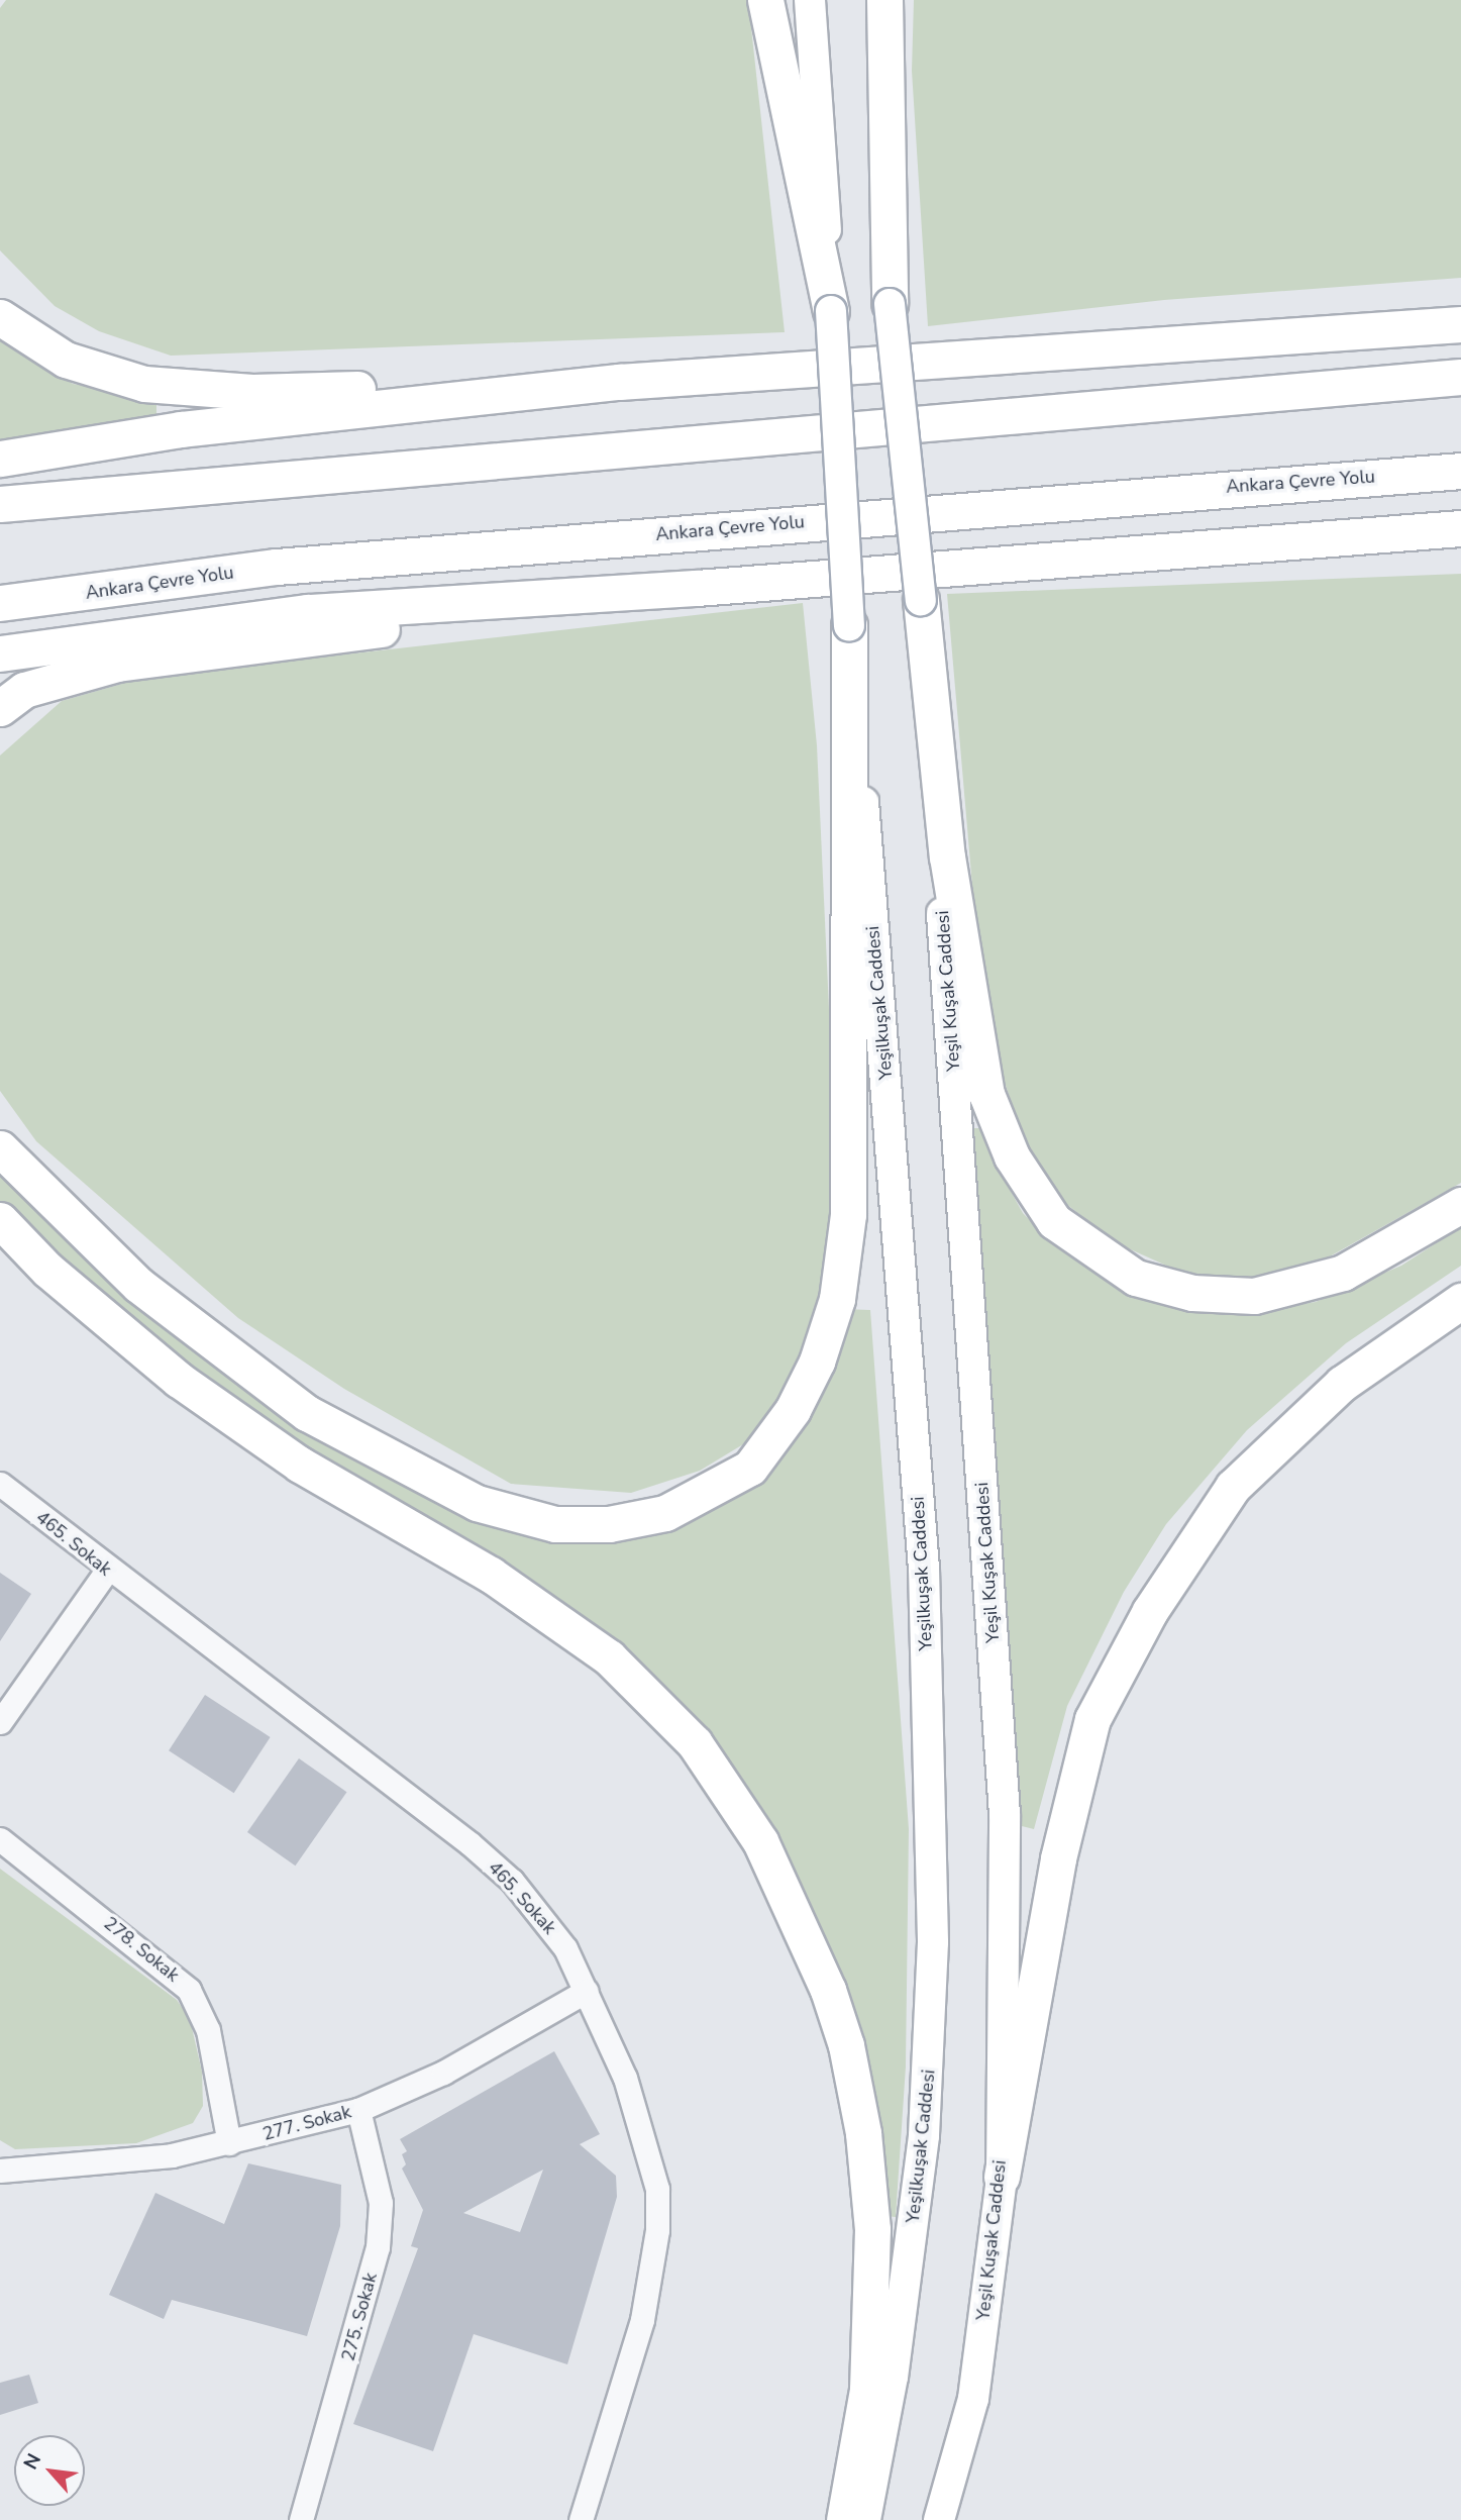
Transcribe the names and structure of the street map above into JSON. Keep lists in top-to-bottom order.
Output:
{
  "streets": {
    "highway": ["Ankara Çevre Yolu"],
    "main road": ["Yeşil Kuşak Caddesi", "Yeşilkuşak Caddesi"],
    "street": [
      "465. Sokak",
      "278. Sokak",
      "277. Sokak",
      "275. Sokak"
    ]
  },
  "crossings": [
    ["465. Sokak", "277. Sokak"],
    ["278. Sokak", "277. Sokak"],
    ["277. Sokak", "275. Sokak"]
  ],
  "north": "top left"
}
